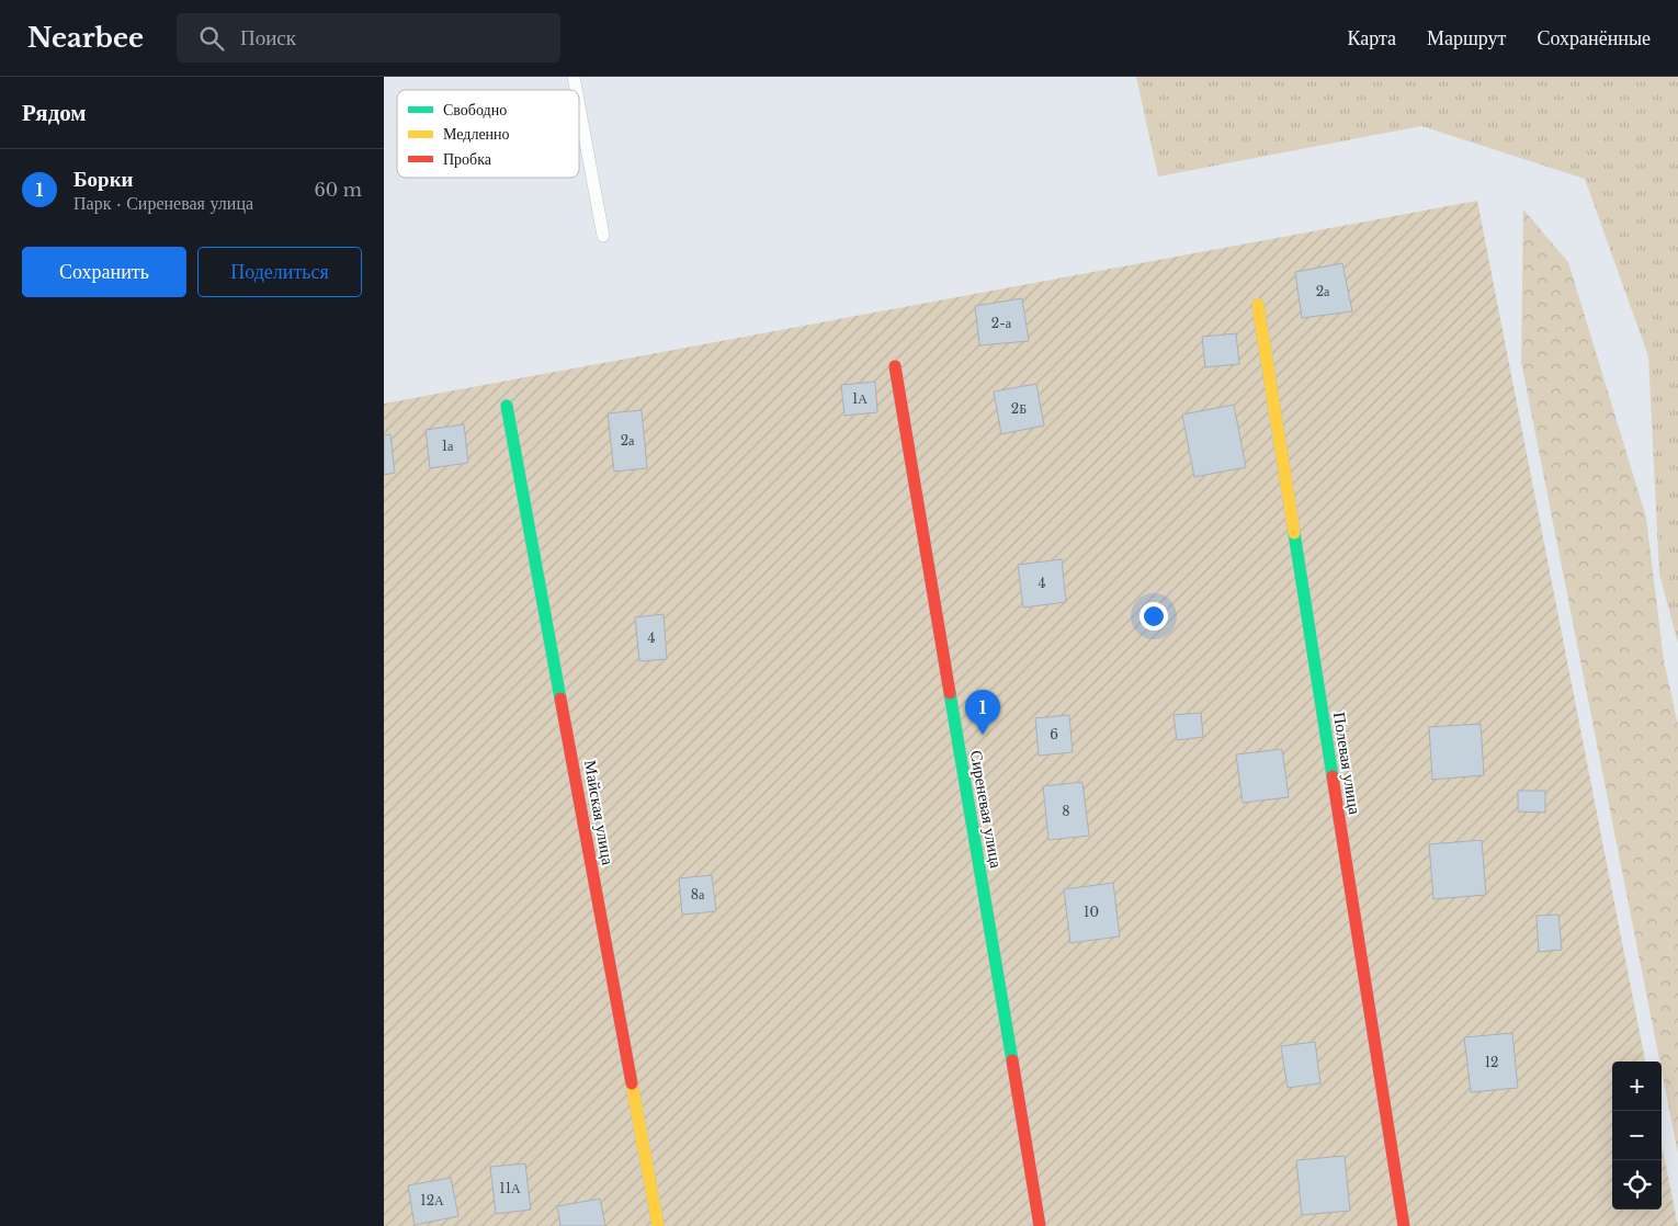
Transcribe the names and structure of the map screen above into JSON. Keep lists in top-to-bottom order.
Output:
{
  "streets": {
    "street": ["Полевая улица", "Сиреневая улица", "Майская улица"]
  },
  "house_numbers": [
    "2а",
    "2-а",
    "1А",
    "2Б",
    "2а",
    "1а",
    "4",
    "4",
    "6",
    "8",
    "8а",
    "10",
    "12",
    "11А",
    "12А"
  ],
  "legend": ["Свободно", "Медленно", "Пробка"],
  "page": {
    "header": "Nearbee",
    "search": "Поиск",
    "nav": ["Карта", "Маршрут", "Сохранённые"],
    "heading": "Рядом",
    "list": [
      {
        "mark": "1",
        "name": "Борки",
        "note": "Парк · Сиреневая улица",
        "value": "60 m"
      }
    ],
    "buttons": ["Сохранить", "Поделиться"],
    "pins": "1",
    "map_buttons": ["+", "−"]
  }
}
